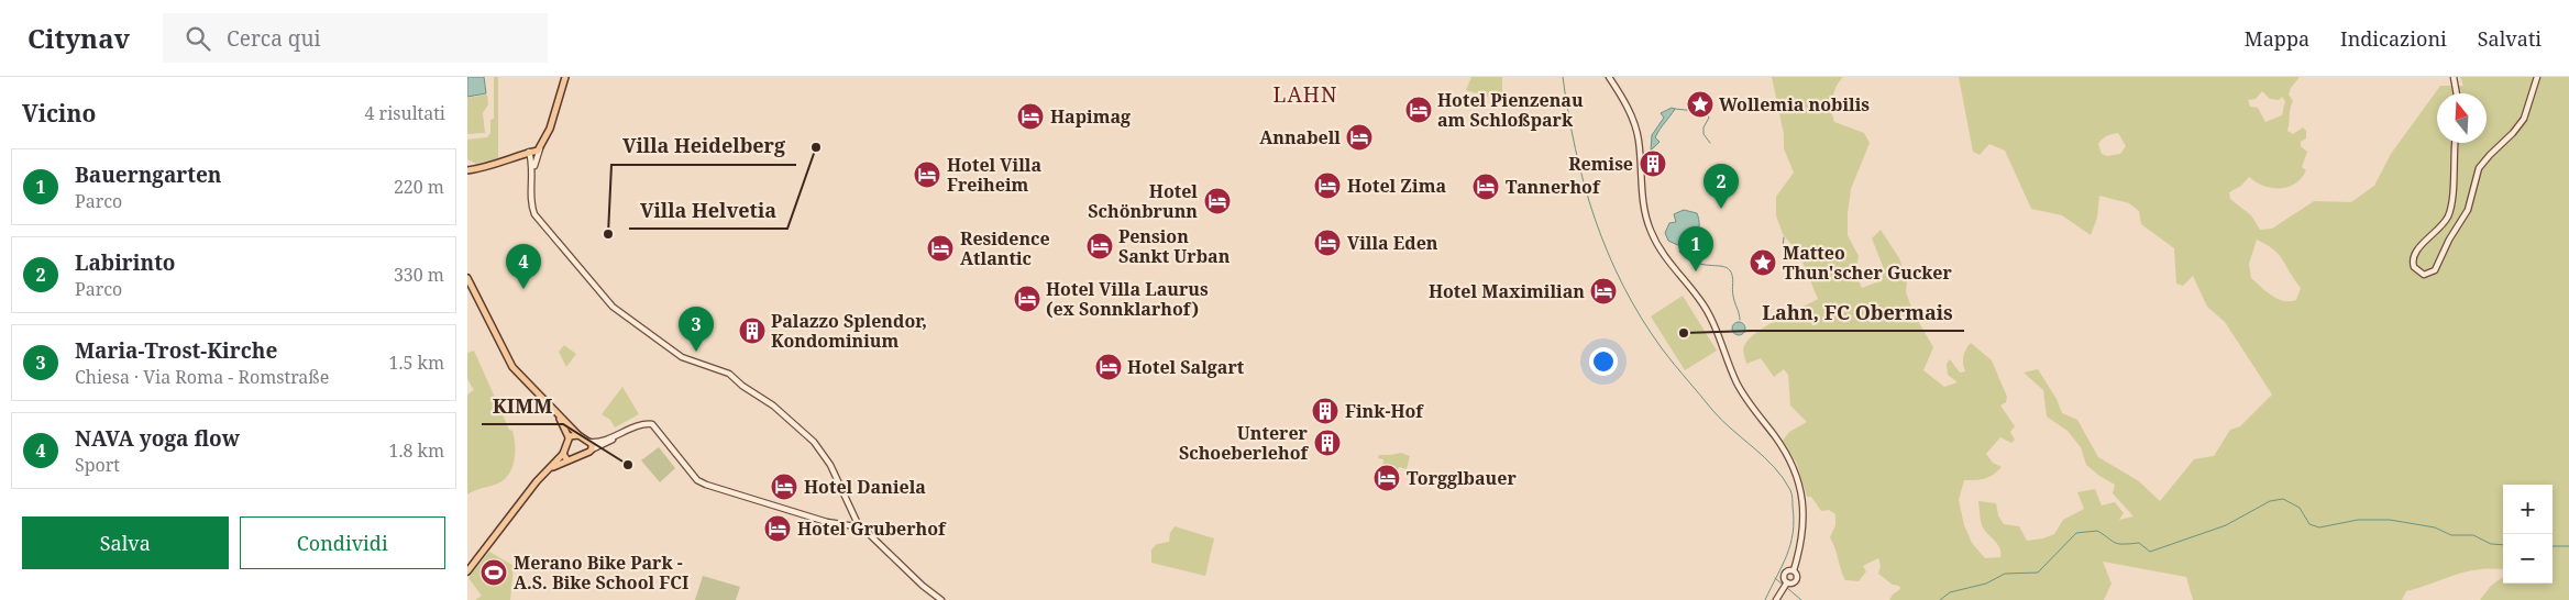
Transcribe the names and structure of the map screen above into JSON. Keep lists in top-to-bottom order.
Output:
{
  "districts": ["LAHN"],
  "places": {
    "place": ["Wollemia nobilis", "Matteo Thun'scher Gucker"],
    "hotel": [
      "Hotel Pienzenau am Schloßpark",
      "Hapimag",
      "Annabell",
      "Hotel Villa Freiheim",
      "Hotel Zima",
      "Tannerhof",
      "Hotel Schönbrunn",
      "Villa Eden",
      "Pension Sankt Urban",
      "Residence Atlantic",
      "Hotel Maximilian",
      "Hotel Villa Laurus (ex Sonnklarhof)",
      "Hotel Salgart",
      "Torgglbauer",
      "Hotel Daniela",
      "Hotel Gruberhof"
    ],
    "other": [
      "Villa Helvetia",
      "Villa Heidelberg",
      "Lahn, FC Obermais",
      "KIMM"
    ],
    "building": [
      "Remise",
      "Palazzo Splendor, Kondominium",
      "Fink-Hof",
      "Unterer Schoeberlehof"
    ],
    "sports": ["Merano Bike Park - A.S. Bike School FCI"]
  },
  "north": "top",
  "page": {
    "header": "Citynav",
    "search": "Cerca qui",
    "nav": ["Mappa", "Indicazioni", "Salvati"],
    "heading": ["Vicino", "4 risultati"],
    "list": [
      {
        "mark": "1",
        "name": "Bauerngarten",
        "note": "Parco",
        "value": "220 m"
      },
      {
        "mark": "2",
        "name": "Labirinto",
        "note": "Parco",
        "value": "330 m"
      },
      {
        "mark": "3",
        "name": "Maria-Trost-Kirche",
        "note": "Chiesa · Via Roma - Romstraße",
        "value": "1.5 km"
      },
      {
        "mark": "4",
        "name": "NAVA yoga flow",
        "note": "Sport",
        "value": "1.8 km"
      }
    ],
    "pins": [
      "2",
      "1",
      "4",
      "3"
    ],
    "map_buttons": ["+", "−"],
    "buttons": ["Salva", "Condividi"]
  }
}
